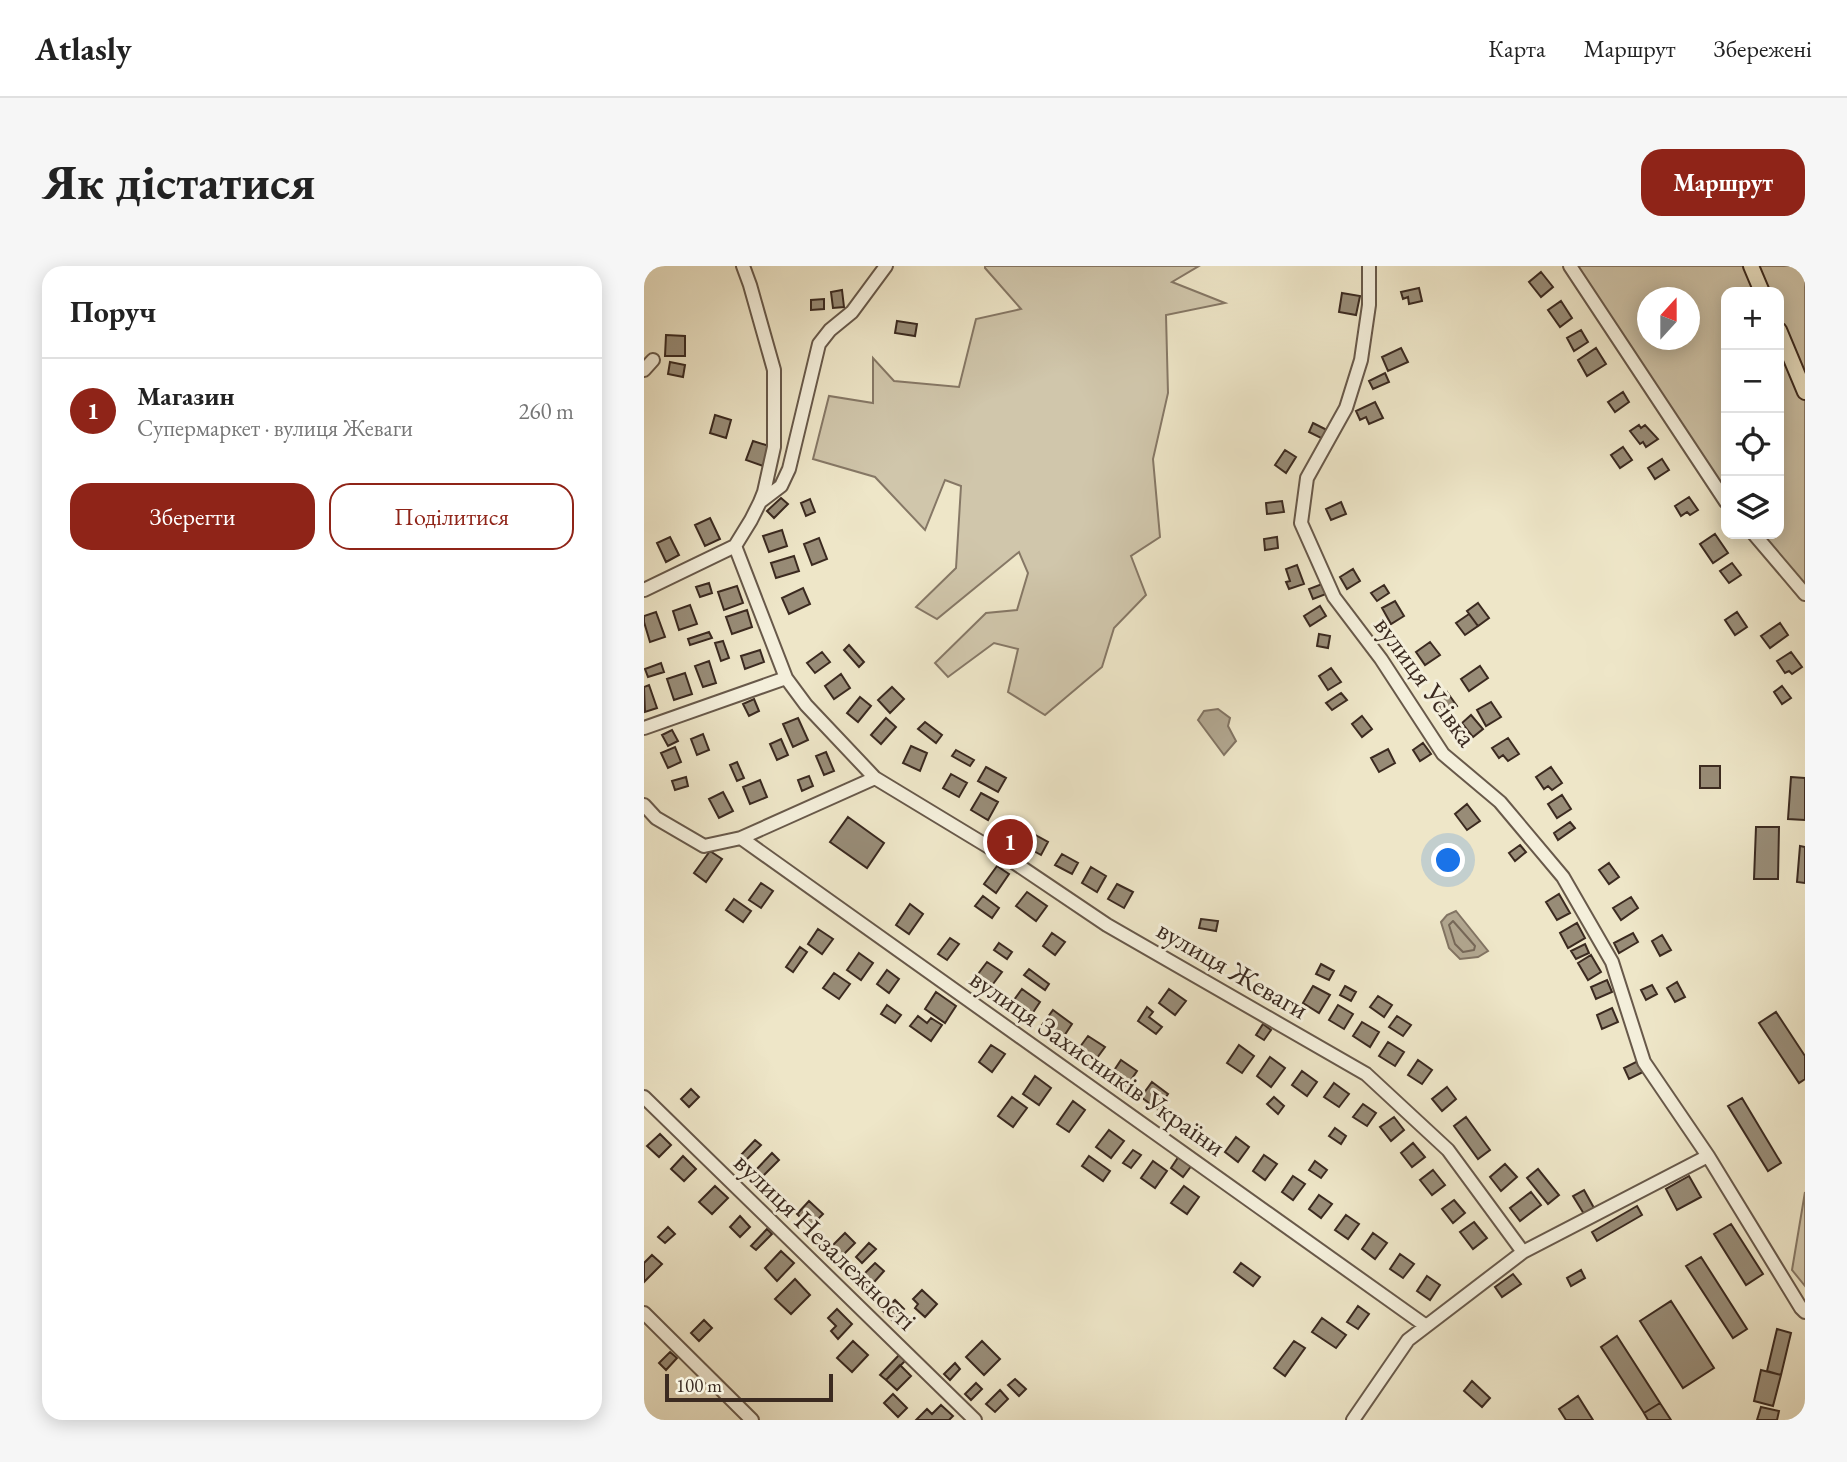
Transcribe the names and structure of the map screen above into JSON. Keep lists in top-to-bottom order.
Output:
{
  "streets": {
    "street": [
      "вулиця Усівка",
      "вулиця Жеваги",
      "вулиця Захисників України",
      "вулиця Незалежності"
    ]
  },
  "scale_bar": "100 m",
  "north": "top",
  "page": {
    "header": "Atlasly",
    "nav": ["Карта", "Маршрут", "Збережені"],
    "buttons": [
      "Маршрут",
      ["Зберегти", "Поділитися"]
    ],
    "title": "Як дістатися",
    "heading": "Поруч",
    "map_buttons": ["+", "−"],
    "list": [
      {
        "mark": "1",
        "name": "Магазин",
        "note": "Супермаркет · вулиця Жеваги",
        "value": "260 m"
      }
    ],
    "pins": "1",
    "scale": "100 m"
  }
}
